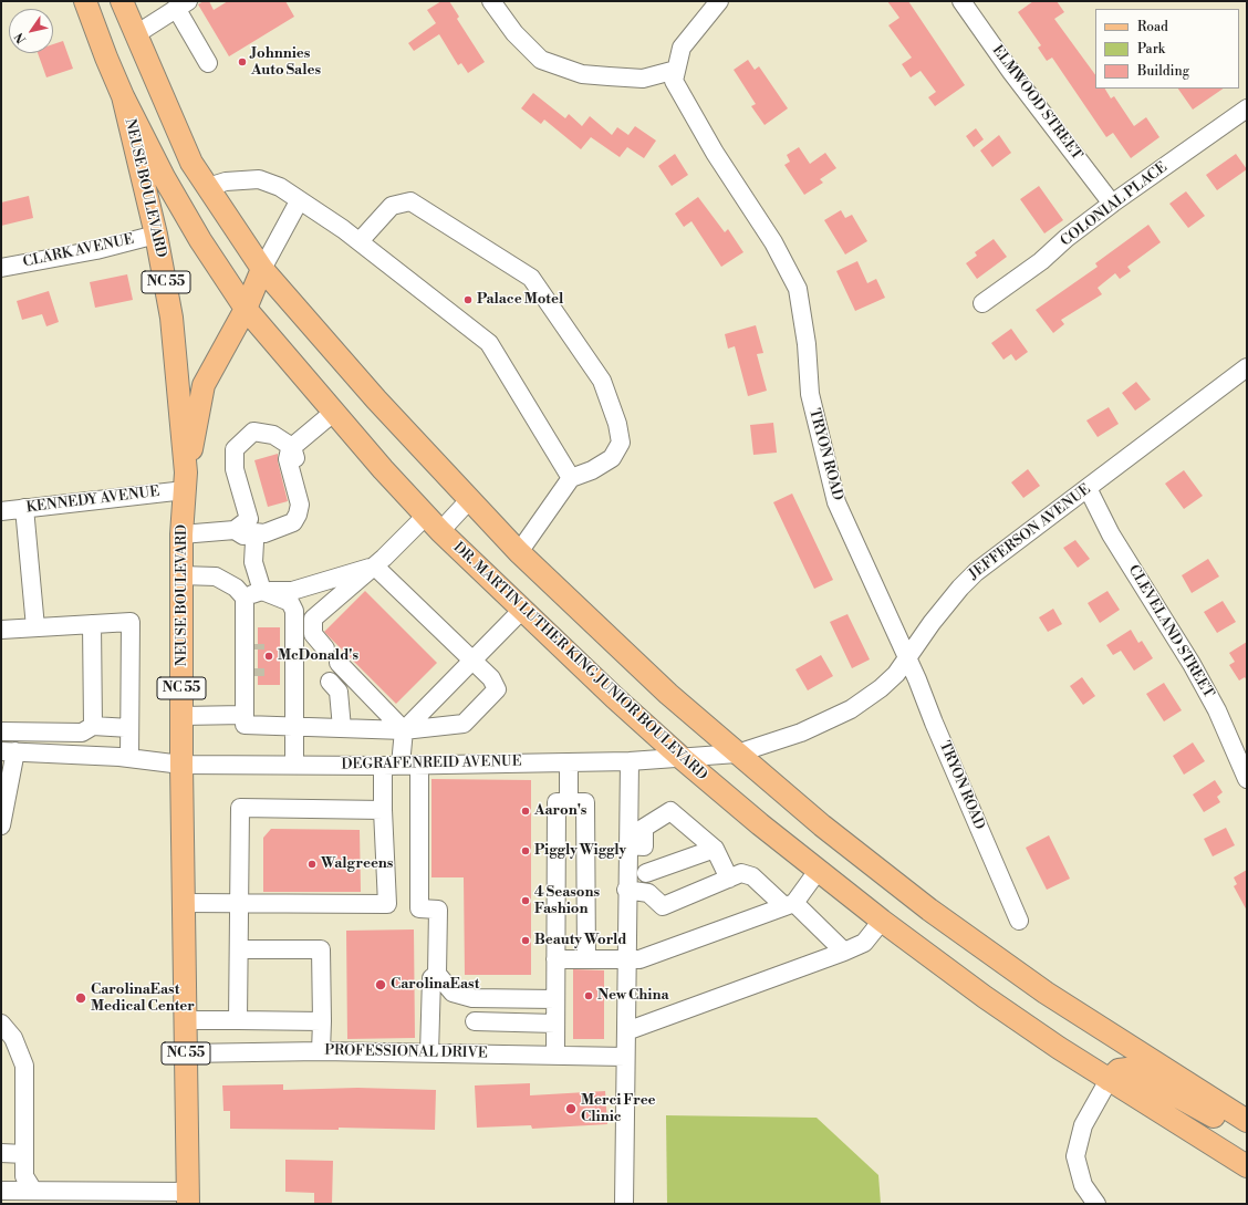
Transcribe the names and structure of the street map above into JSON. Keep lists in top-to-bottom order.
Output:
{
  "streets": {
    "main road": ["NEUSE BOULEVARD", "NC 55", "DR. MARTIN LUTHER KING JUNIOR BOULEVARD"],
    "street": [
      "ELMWOOD STREET",
      "COLONIAL PLACE",
      "CLARK AVENUE",
      "TRYON ROAD",
      "KENNEDY AVENUE",
      "JEFFERSON AVENUE",
      "CLEVELAND STREET",
      "DEGRAFENREID AVENUE",
      "PROFESSIONAL DRIVE"
    ]
  },
  "crossings": [
    ["ELMWOOD STREET", "COLONIAL PLACE"],
    ["NEUSE BOULEVARD", "CLARK AVENUE"],
    ["NEUSE BOULEVARD", "NC 55"],
    ["NEUSE BOULEVARD", "KENNEDY AVENUE"],
    ["NEUSE BOULEVARD", "DR. MARTIN LUTHER KING JUNIOR BOULEVARD"],
    ["NEUSE BOULEVARD", "DEGRAFENREID AVENUE"],
    ["NEUSE BOULEVARD", "PROFESSIONAL DRIVE"],
    ["NC 55", "KENNEDY AVENUE"],
    ["NC 55", "DR. MARTIN LUTHER KING JUNIOR BOULEVARD"],
    ["TRYON ROAD", "JEFFERSON AVENUE"],
    ["JEFFERSON AVENUE", "CLEVELAND STREET"],
    ["JEFFERSON AVENUE", "DR. MARTIN LUTHER KING JUNIOR BOULEVARD"],
    ["JEFFERSON AVENUE", "DEGRAFENREID AVENUE"],
    ["DR. MARTIN LUTHER KING JUNIOR BOULEVARD", "DEGRAFENREID AVENUE"]
  ],
  "places": [
    "Johnnies Auto Sales",
    "Palace Motel",
    "McDonald's",
    "Aaron's",
    "Piggly Wiggly",
    "Walgreens",
    "4 Seasons Fashion",
    "Beauty World",
    "CarolinaEast",
    "New China",
    "CarolinaEast Medical Center",
    "Merci Free Clinic"
  ],
  "legend": ["Road", "Park", "Building"],
  "north": "bottom left"
}
